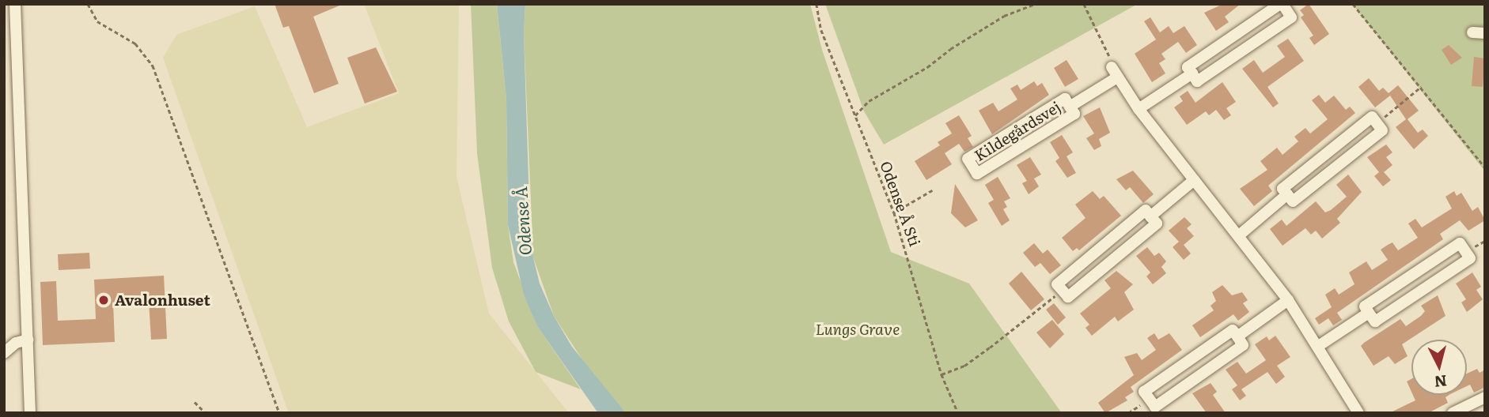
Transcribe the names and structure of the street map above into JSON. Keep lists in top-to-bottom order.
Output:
{
  "streets": {
    "street": ["Kildegårdsvej"],
    "path": ["Odense Å Sti"]
  },
  "water": ["Odense Å"],
  "parks": ["Lungs Grave"],
  "places": ["Avalonhuset"],
  "north": "bottom"
}
